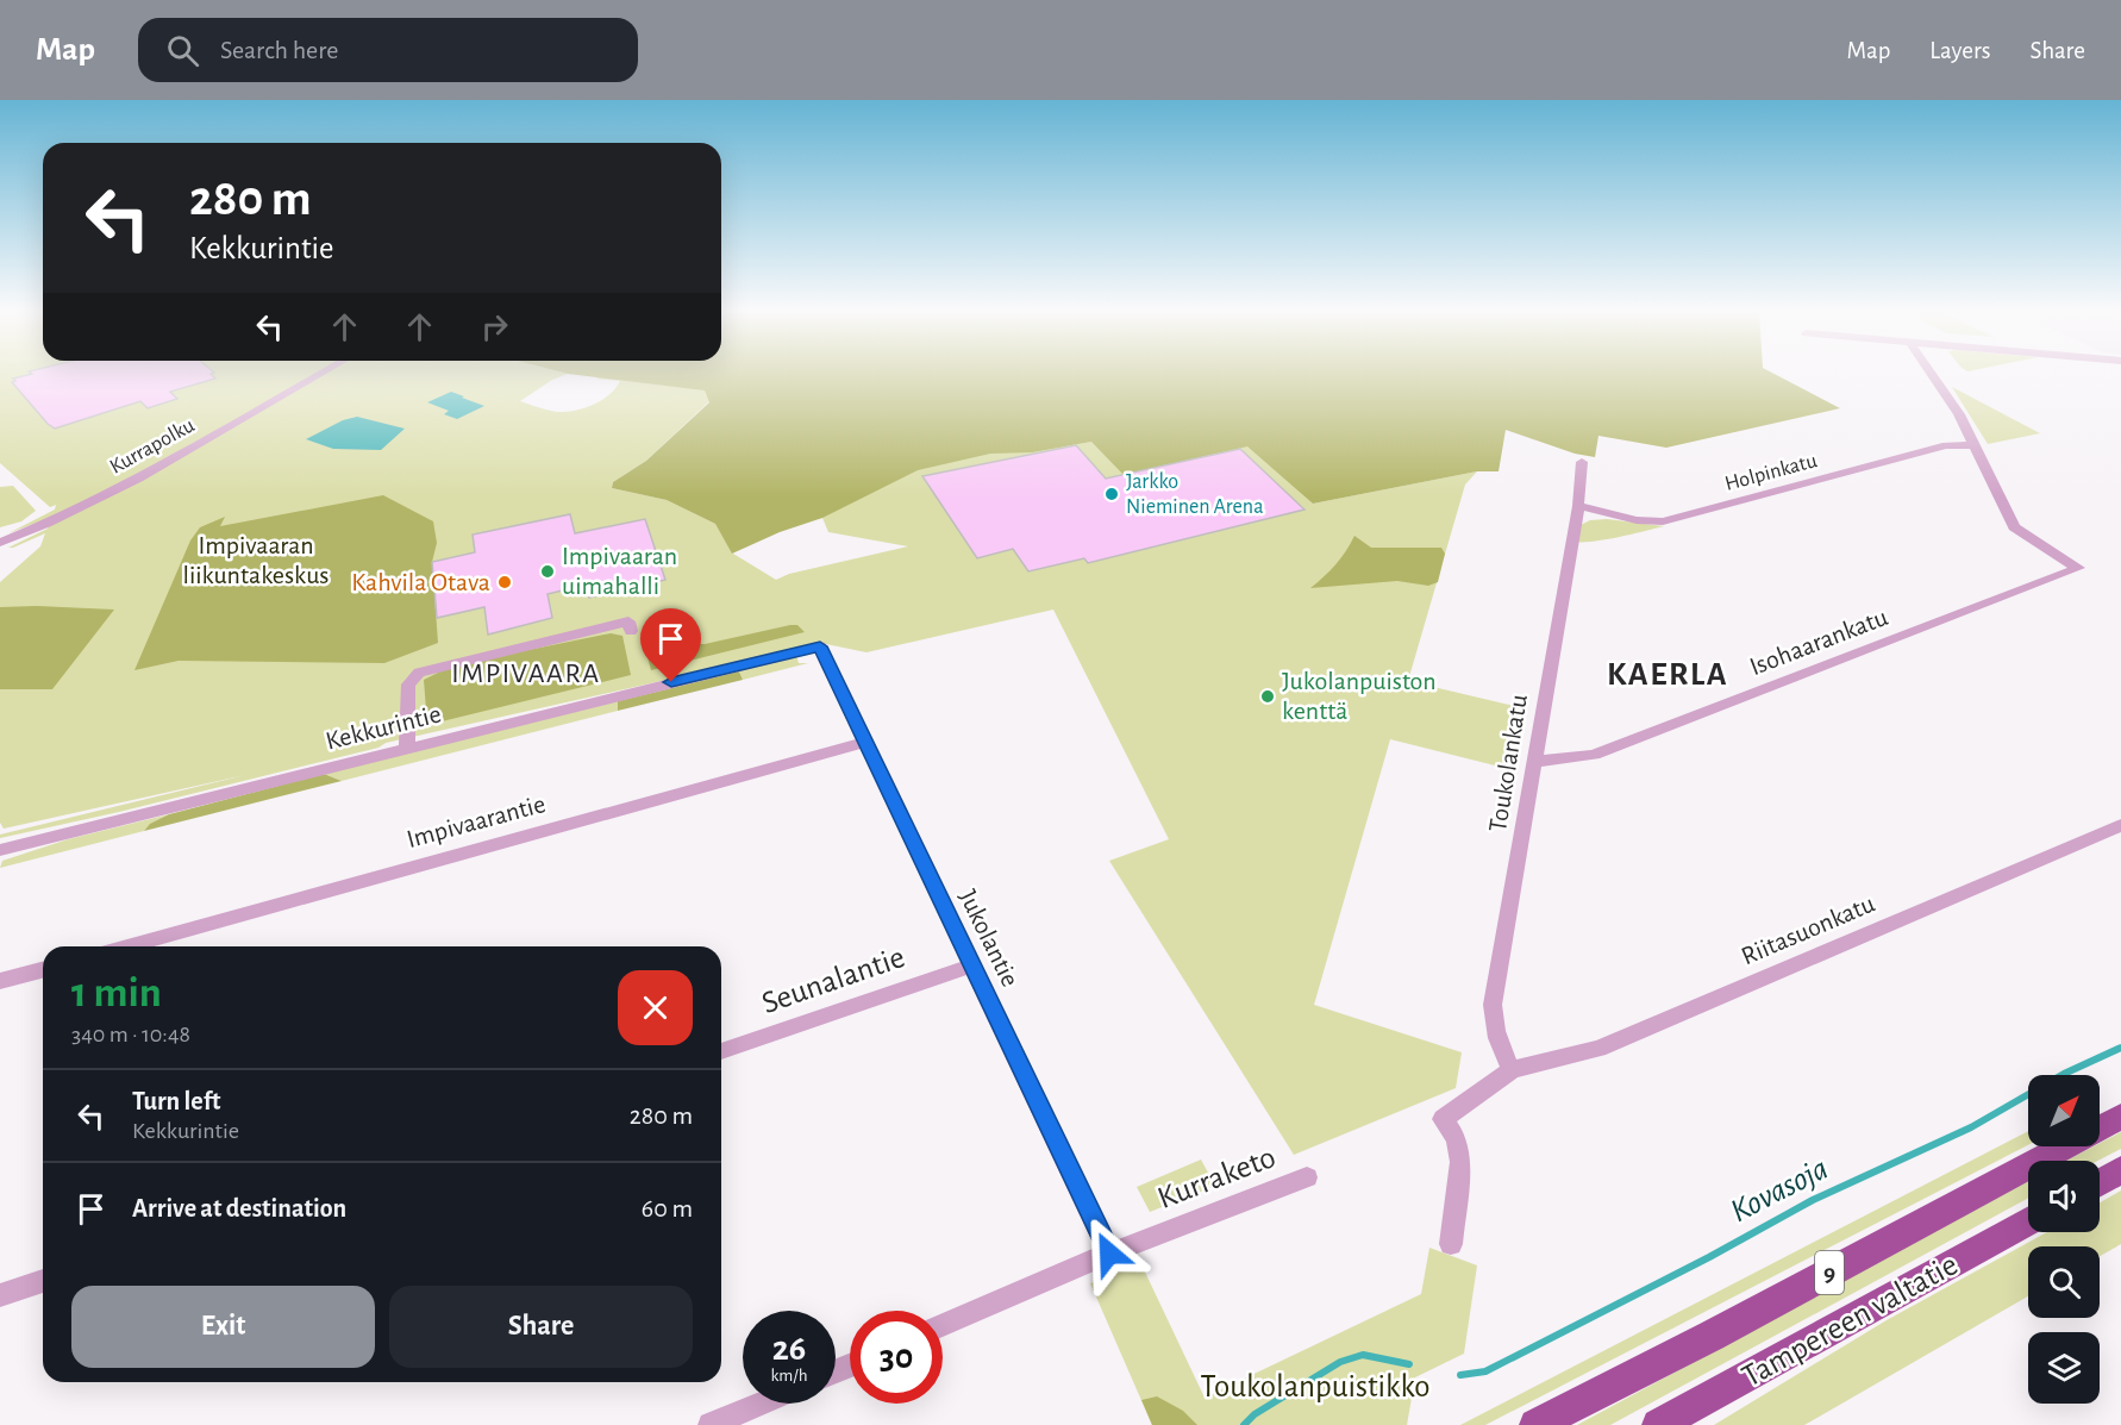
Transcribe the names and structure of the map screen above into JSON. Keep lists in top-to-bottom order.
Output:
{
  "streets": {
    "highway": ["9", "Tampereen valtatie"],
    "street": [
      "Kurrapolku",
      "Holpinkatu",
      "Isohaarankatu",
      "Kekkurintie",
      "Toukolankatu",
      "Impivaarantie",
      "Riitasuonkatu",
      "Jukolantie",
      "Seunalantie",
      "Kurraketo"
    ]
  },
  "crossings": [
    ["Holpinkatu", "Isohaarankatu"],
    ["Holpinkatu", "Toukolankatu"],
    ["Isohaarankatu", "Toukolankatu"],
    ["Kekkurintie", "Jukolantie"],
    ["Toukolankatu", "Riitasuonkatu"],
    ["Impivaarantie", "Jukolantie"],
    ["Jukolantie", "Seunalantie"],
    ["Jukolantie", "Kurraketo"]
  ],
  "districts": ["IMPIVAARA", "KAERLA"],
  "water": ["Kovasoja"],
  "parks": ["Impivaaran liikuntakeskus", "Toukolanpuistikko"],
  "places": [
    "Jarkko Nieminen Arena",
    "Impivaaran uimahalli",
    "Kahvila Otava",
    "Jukolanpuiston kenttä"
  ],
  "north": "top right",
  "page": {
    "header": "Map",
    "search": "Search here",
    "nav": ["Map", "Layers", "Share"],
    "turn": ["280 m", "Kekkurintie"],
    "heading": ["1 min", "340 m · 10:48"],
    "list": [
      {
        "name": "Turn left",
        "note": "Kekkurintie",
        "value": "280 m"
      },
      {
        "name": "Arrive at destination",
        "value": "60 m"
      }
    ],
    "buttons": ["Exit", "Share"],
    "speed": "26 km/h",
    "limit": "30"
  }
}
